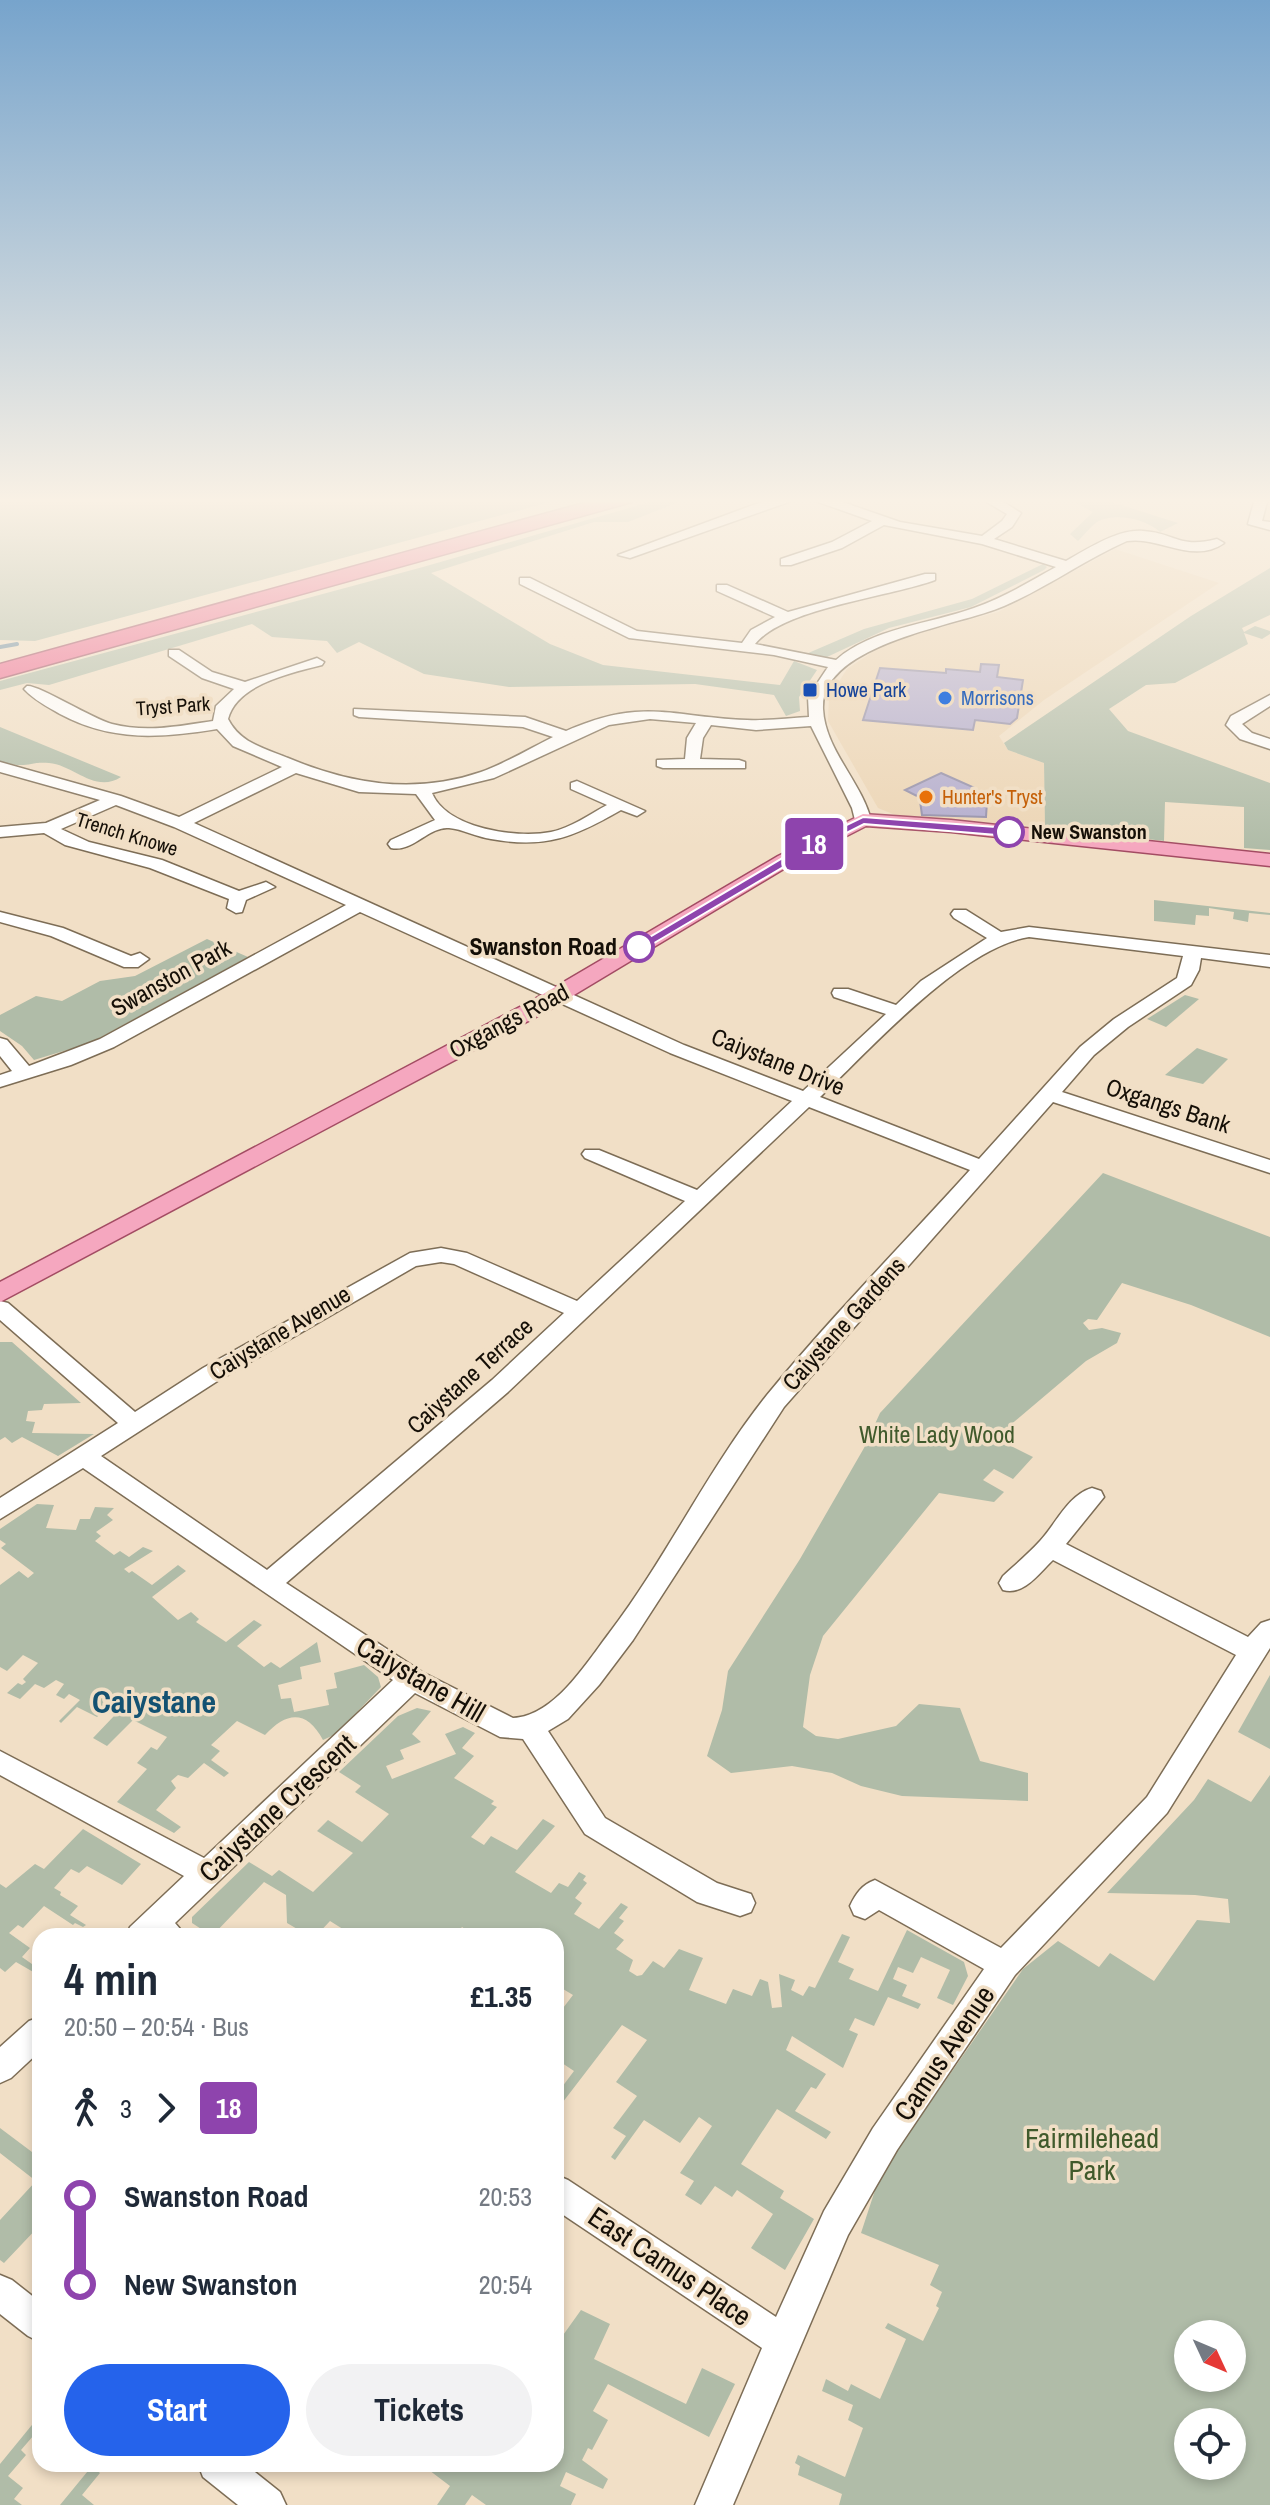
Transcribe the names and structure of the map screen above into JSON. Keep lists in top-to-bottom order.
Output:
{
  "streets": {
    "main road": ["Oxgangs Road"],
    "street": [
      "Tryst Park",
      "Trench Knowe",
      "Swanston Park",
      "Caiystane Drive",
      "Oxgangs Bank",
      "Caiystane Gardens",
      "Caiystane Avenue",
      "Caiystane Terrace",
      "Caiystane Hill",
      "Caiystane Crescent",
      "Camus Avenue",
      "East Camus Place"
    ]
  },
  "crossings": [
    ["Oxgangs Road", "Caiystane Drive"],
    ["Caiystane Drive", "Caiystane Gardens"],
    ["Caiystane Drive", "Caiystane Terrace"],
    ["Oxgangs Bank", "Caiystane Gardens"],
    ["Caiystane Gardens", "Caiystane Terrace"],
    ["Caiystane Gardens", "Caiystane Hill"],
    ["Caiystane Avenue", "Caiystane Terrace"],
    ["Caiystane Avenue", "Caiystane Hill"],
    ["Caiystane Terrace", "Caiystane Hill"],
    ["Caiystane Hill", "Caiystane Crescent"],
    ["Camus Avenue", "East Camus Place"]
  ],
  "districts": ["Caiystane"],
  "parks": ["White Lady Wood", "Fairmilehead Park"],
  "places": {
    "transit": ["Howe Park"],
    "other": [
      "Morrisons",
      "Hunter's Tryst",
      "New Swanston",
      "Swanston Road"
    ]
  },
  "lines": ["bus line 18"],
  "north": "bottom right",
  "page": {
    "on_map": "18",
    "heading": ["4 min", "20:50 – 20:54 · Bus", "£1.35"],
    "legs": ["3", "18"],
    "list": [
      {
        "name": "Swanston Road",
        "value": "20:53"
      },
      {
        "name": "New Swanston",
        "value": "20:54"
      }
    ],
    "buttons": ["Start", "Tickets"]
  }
}
